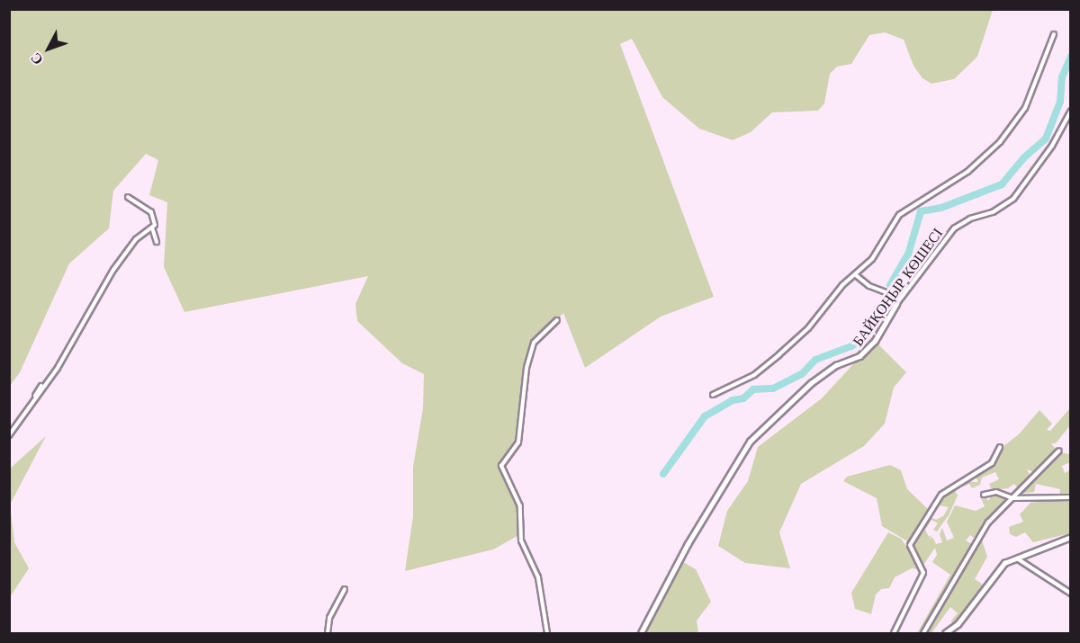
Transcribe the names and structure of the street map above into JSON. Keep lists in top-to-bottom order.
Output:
{
  "streets": {
    "street": ["БАЙҚОҢЫР КӨШЕСІ"]
  },
  "north": "bottom left"
}
